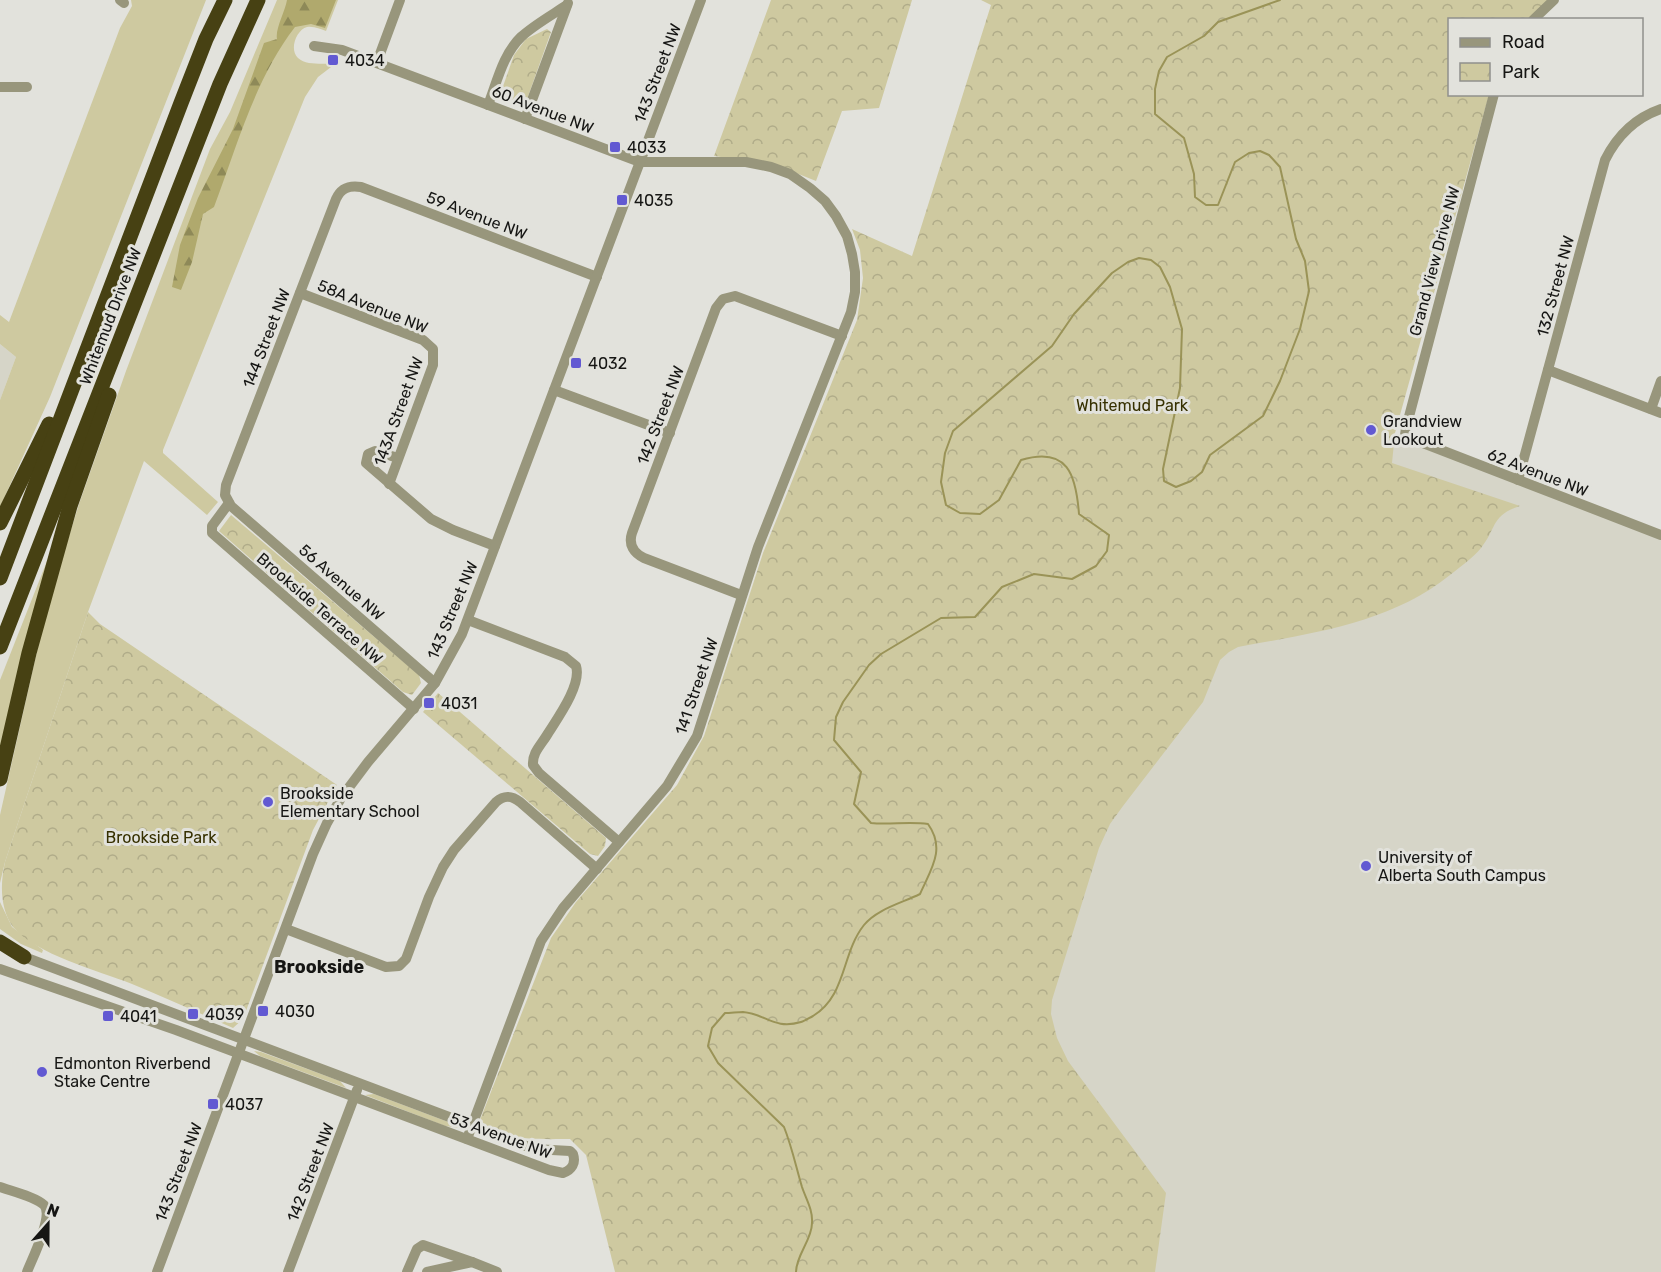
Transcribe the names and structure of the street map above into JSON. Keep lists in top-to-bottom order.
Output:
{
  "streets": {
    "highway": ["Whitemud Drive NW"],
    "street": [
      "143 Street NW",
      "60 Avenue NW",
      "59 Avenue NW",
      "Grand View Drive NW",
      "132 Street NW",
      "58A Avenue NW",
      "144 Street NW",
      "143A Street NW",
      "142 Street NW",
      "62 Avenue NW",
      "56 Avenue NW",
      "Brookside Terrace NW",
      "141 Street NW",
      "53 Avenue NW"
    ]
  },
  "crossings": [
    ["143 Street NW", "60 Avenue NW"],
    ["143 Street NW", "59 Avenue NW"],
    ["143 Street NW", "56 Avenue NW"],
    ["143 Street NW", "Brookside Terrace NW"],
    ["143 Street NW", "53 Avenue NW"],
    ["60 Avenue NW", "141 Street NW"],
    ["59 Avenue NW", "144 Street NW"],
    ["Grand View Drive NW", "62 Avenue NW"],
    ["132 Street NW", "62 Avenue NW"],
    ["58A Avenue NW", "144 Street NW"],
    ["58A Avenue NW", "143A Street NW"],
    ["144 Street NW", "56 Avenue NW"],
    ["144 Street NW", "Brookside Terrace NW"],
    ["142 Street NW", "141 Street NW"],
    ["142 Street NW", "53 Avenue NW"],
    ["56 Avenue NW", "Brookside Terrace NW"],
    ["141 Street NW", "53 Avenue NW"]
  ],
  "districts": ["Brookside"],
  "parks": ["Whitemud Park", "Brookside Park"],
  "places": {
    "transit": [
      "4034",
      "4033",
      "4035",
      "4032",
      "4031",
      "4030",
      "4039",
      "4041",
      "4037"
    ],
    "other": [
      "Grandview Lookout",
      "Brookside Elementary School",
      "University of Alberta South Campus",
      "Edmonton Riverbend Stake Centre"
    ]
  },
  "legend": ["Road", "Park"],
  "north": "top"
}
